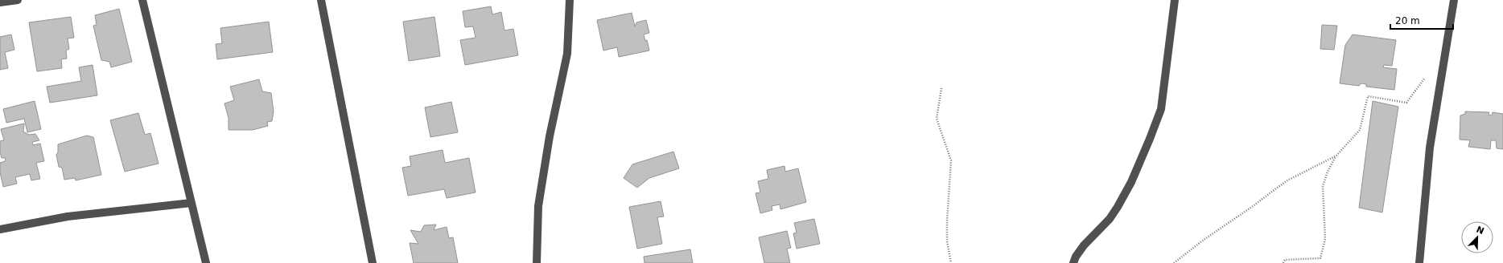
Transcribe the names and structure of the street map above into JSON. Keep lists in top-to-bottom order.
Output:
{
  "scale_bar": "20 m",
  "north": "top right"
}
